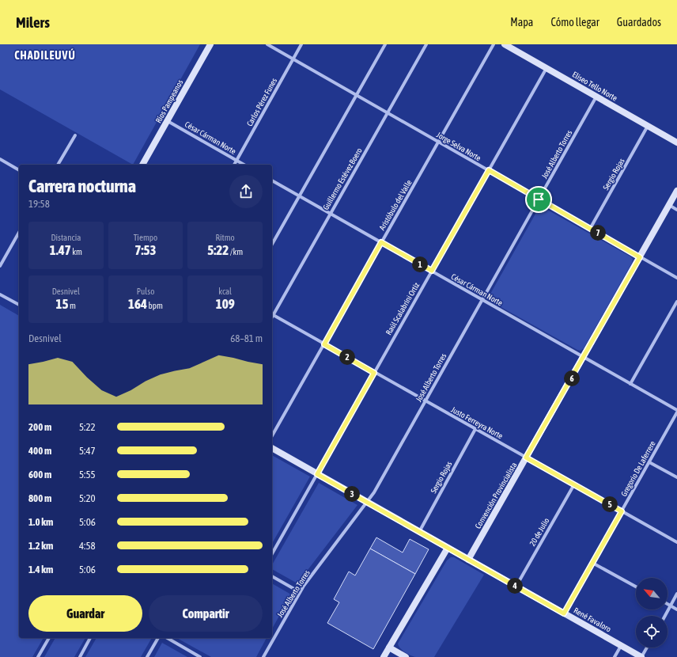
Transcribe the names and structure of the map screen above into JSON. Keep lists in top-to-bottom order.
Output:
{
  "streets": {
    "street": [
      "Eliseo Tello Norte",
      "Ríos Pampeanos",
      "Carlos Pérez Funes",
      "César Cárman Norte",
      "Jorge Selva Norte",
      "José Alberto Torres",
      "Sergio Rojas",
      "Guillermo Estévez Boero",
      "Aristóbulo del Valle",
      "Raúl Scalabrini Ortíz",
      "Justo Ferreyra Norte",
      "Gregorio De Laferrere",
      "Convención Provincialista",
      "20 de Julio",
      "René Favaloro"
    ]
  },
  "crossings": [
    ["Eliseo Tello Norte", "José Alberto Torres"],
    ["Eliseo Tello Norte", "Sergio Rojas"],
    ["Eliseo Tello Norte", "Raúl Scalabrini Ortíz"],
    ["Ríos Pampeanos", "César Cárman Norte"],
    ["Carlos Pérez Funes", "César Cárman Norte"],
    ["Carlos Pérez Funes", "Jorge Selva Norte"],
    ["César Cárman Norte", "José Alberto Torres"],
    ["César Cárman Norte", "Guillermo Estévez Boero"],
    ["César Cárman Norte", "Aristóbulo del Valle"],
    ["César Cárman Norte", "Raúl Scalabrini Ortíz"],
    ["César Cárman Norte", "Convención Provincialista"],
    ["Jorge Selva Norte", "José Alberto Torres"],
    ["Jorge Selva Norte", "Sergio Rojas"],
    ["Jorge Selva Norte", "Guillermo Estévez Boero"],
    ["Jorge Selva Norte", "Aristóbulo del Valle"],
    ["Jorge Selva Norte", "Raúl Scalabrini Ortíz"],
    ["Jorge Selva Norte", "Convención Provincialista"],
    ["José Alberto Torres", "Justo Ferreyra Norte"],
    ["José Alberto Torres", "René Favaloro"],
    ["Sergio Rojas", "Justo Ferreyra Norte"],
    ["Sergio Rojas", "René Favaloro"],
    ["Guillermo Estévez Boero", "Justo Ferreyra Norte"],
    ["Aristóbulo del Valle", "Justo Ferreyra Norte"],
    ["Raúl Scalabrini Ortíz", "Justo Ferreyra Norte"],
    ["Raúl Scalabrini Ortíz", "René Favaloro"],
    ["Justo Ferreyra Norte", "Gregorio De Laferrere"],
    ["Justo Ferreyra Norte", "Convención Provincialista"],
    ["Justo Ferreyra Norte", "20 de Julio"],
    ["Gregorio De Laferrere", "René Favaloro"],
    ["Convención Provincialista", "René Favaloro"],
    ["20 de Julio", "René Favaloro"]
  ],
  "districts": ["CHADILEUVÚ"],
  "north": "top left",
  "page": {
    "header": "Milers",
    "nav": ["Mapa", "Cómo llegar", "Guardados"],
    "heading": ["Carrera nocturna", "19:58"],
    "stats": [
      ["Distancia", "1.47 km"],
      ["Tiempo", "7:53"],
      ["Ritmo", "5:22 /km"],
      ["Desnivel", "15 m"],
      ["Pulso", "164 bpm"],
      ["kcal", "109"]
    ],
    "pins": [
      "7",
      "1",
      "2",
      "6",
      "3",
      "5",
      "4"
    ],
    "chart": ["Desnivel", "68–81 m"],
    "list": [
      {
        "name": "200 m",
        "note": "5:22"
      },
      {
        "name": "400 m",
        "note": "5:47"
      },
      {
        "name": "600 m",
        "note": "5:55"
      },
      {
        "name": "800 m",
        "note": "5:20"
      },
      {
        "name": "1.0 km",
        "note": "5:06"
      },
      {
        "name": "1.2 km",
        "note": "4:58"
      },
      {
        "name": "1.4 km",
        "note": "5:06"
      }
    ],
    "buttons": ["Guardar", "Compartir"]
  }
}
